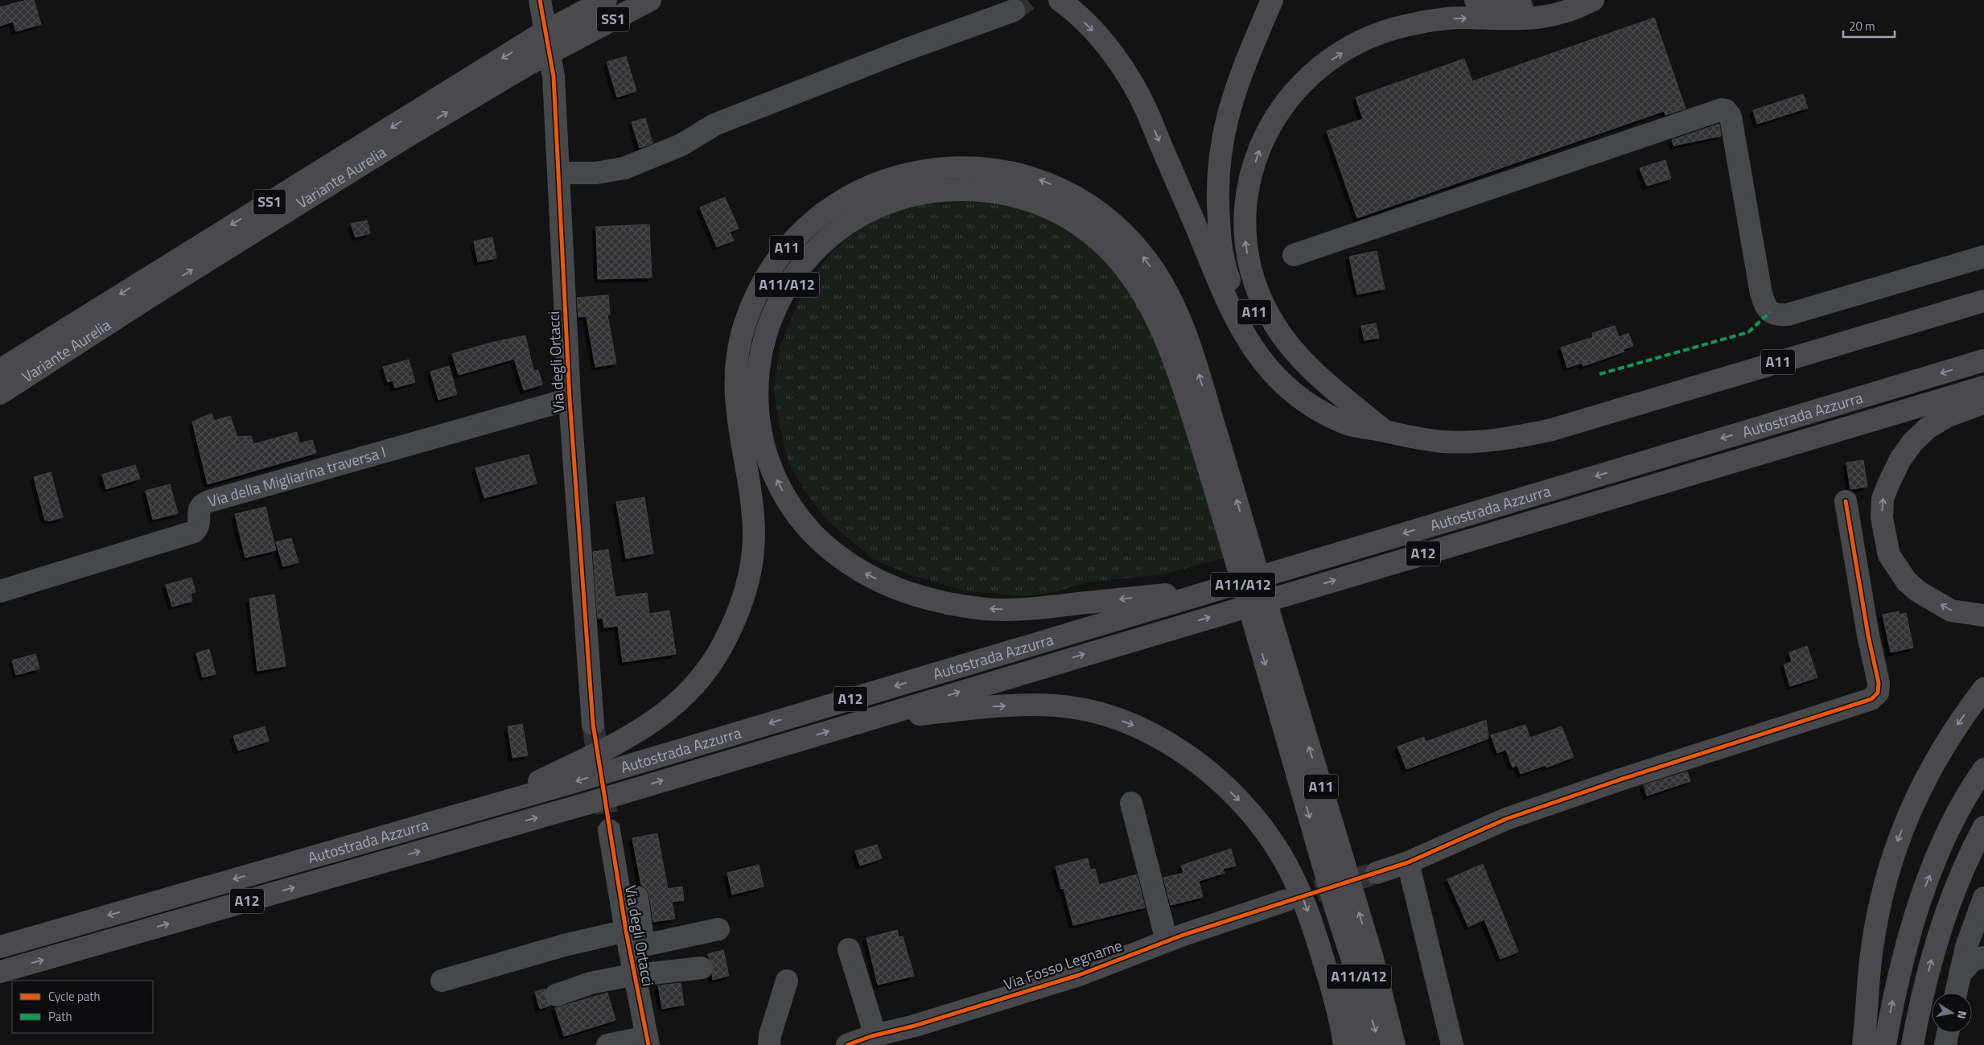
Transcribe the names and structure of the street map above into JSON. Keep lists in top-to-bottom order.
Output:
{
  "streets": {
    "highway": [
      "SS1",
      "Variante Aurelia",
      "A11",
      "A11/A12",
      "Autostrada Azzurra",
      "A12"
    ],
    "street": ["Via degli Ortacci", "Via della Migliarina traversa I", "Via Fosso Legname"]
  },
  "crossings": [
    ["A11", "A11/A12"],
    ["A11", "Autostrada Azzurra"],
    ["A11/A12", "Autostrada Azzurra"],
    ["Via degli Ortacci", "Via della Migliarina traversa I"]
  ],
  "legend": ["Cycle path", "Path"],
  "scale_bar": "20 m",
  "north": "right"
}
